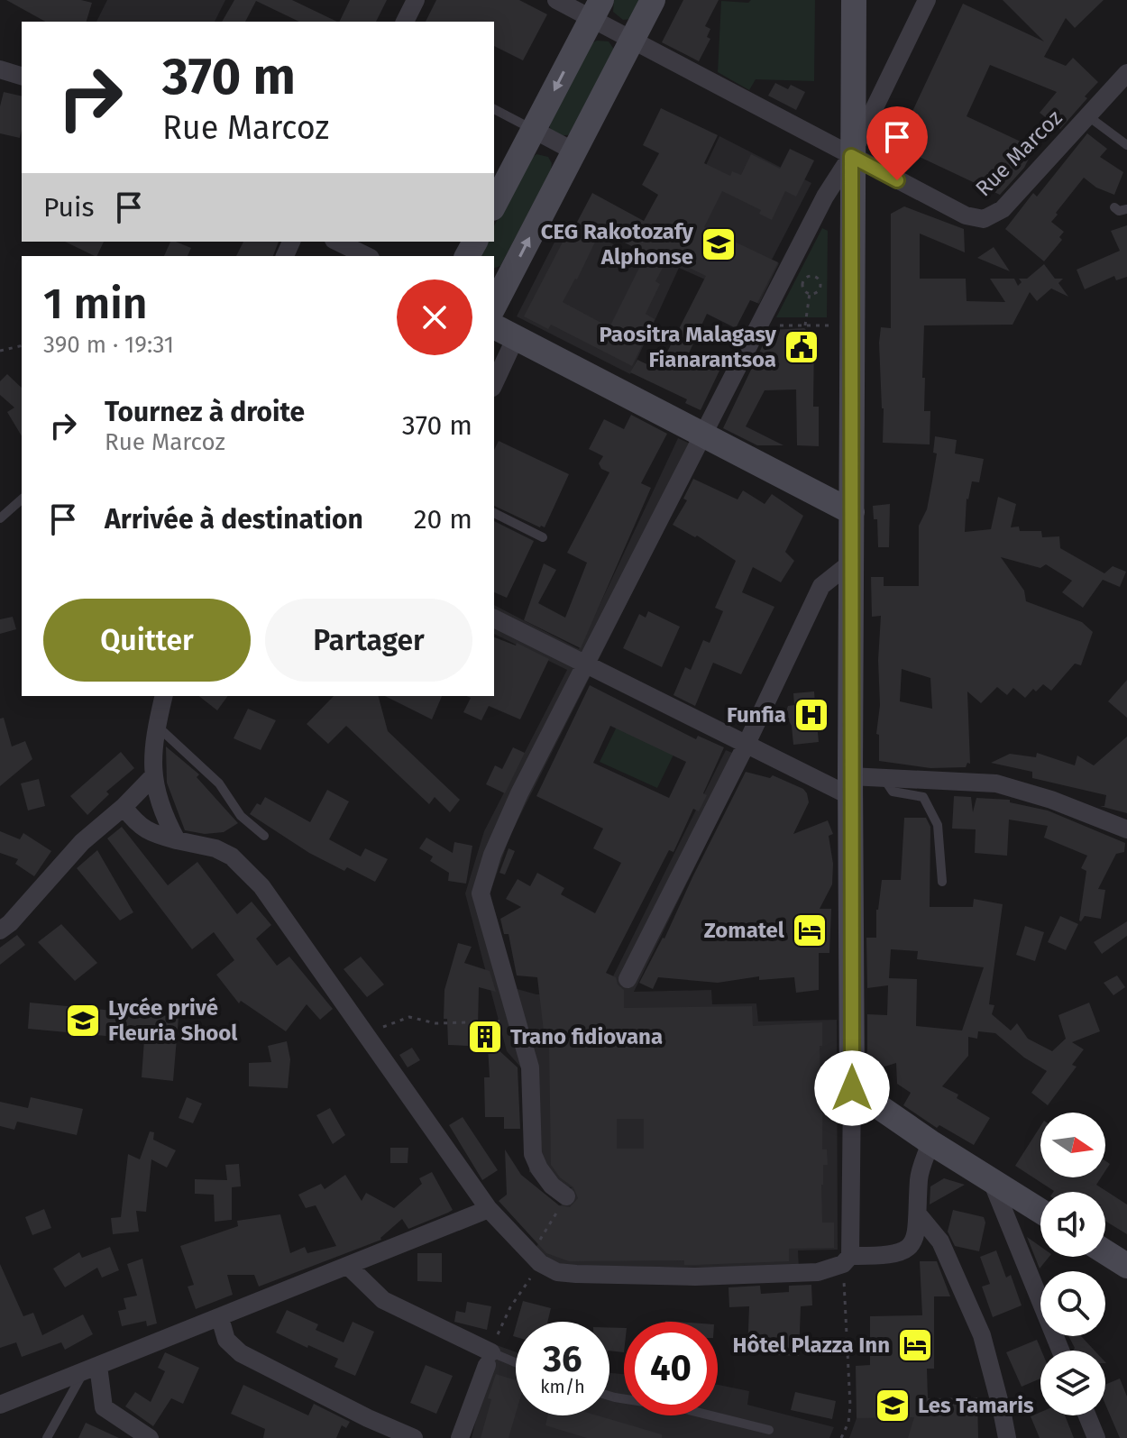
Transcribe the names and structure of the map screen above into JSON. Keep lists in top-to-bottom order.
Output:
{
  "streets": {
    "street": ["Rue Marcoz"]
  },
  "places": {
    "school or university": ["CEG Rakotozafy Alphonse", "Lycée privé Fleuria Shool", "Les Tamaris"],
    "public building": ["Paositra Malagasy Fianarantsoa"],
    "hospital": ["Funfia"],
    "hotel": ["Zomatel", "Hôtel Plazza Inn"],
    "building": ["Trano fidiovana"]
  },
  "north": "right",
  "page": {
    "turn": ["370 m", "Rue Marcoz"],
    "then": "Puis",
    "heading": ["1 min", "390 m · 19:31"],
    "list": [
      {
        "name": "Tournez à droite",
        "note": "Rue Marcoz",
        "value": "370 m"
      },
      {
        "name": "Arrivée à destination",
        "value": "20 m"
      }
    ],
    "buttons": ["Quitter", "Partager"],
    "speed": "36 km/h",
    "limit": "40"
  }
}
